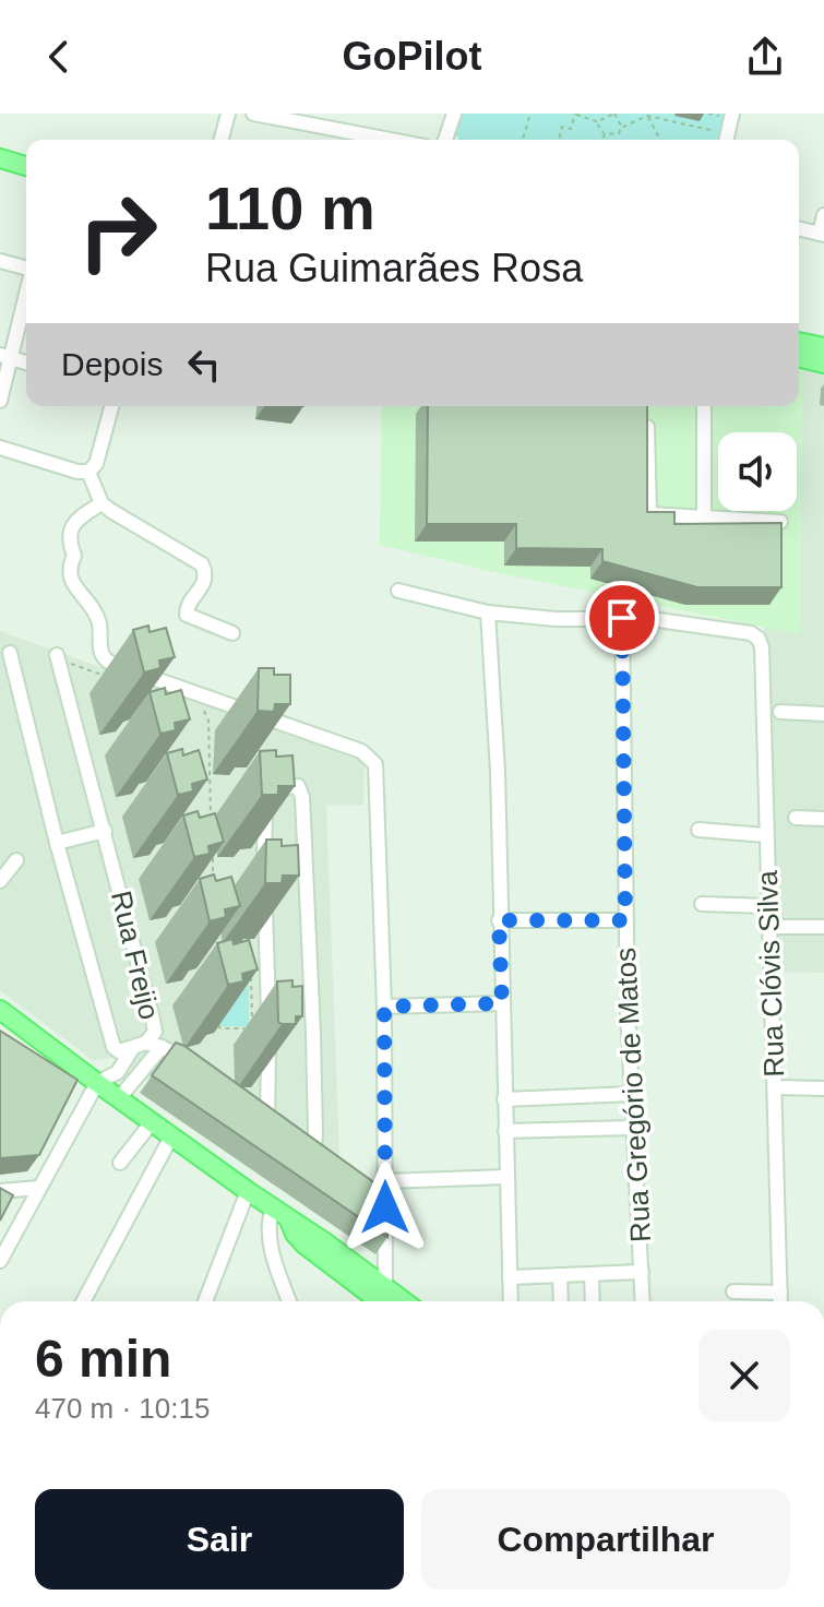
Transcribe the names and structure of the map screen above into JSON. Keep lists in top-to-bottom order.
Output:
{
  "streets": {
    "street": ["Rua Freijo", "Rua Clóvis Silva", "Rua Gregório de Matos"]
  },
  "crossings": [
    ["Rua Clóvis Silva", "Rua Gregório de Matos"]
  ],
  "page": {
    "header": "GoPilot",
    "turn": ["110 m", "Rua Guimarães Rosa"],
    "then": "Depois",
    "heading": ["6 min", "470 m · 10:15"],
    "buttons": ["Sair", "Compartilhar"]
  }
}
